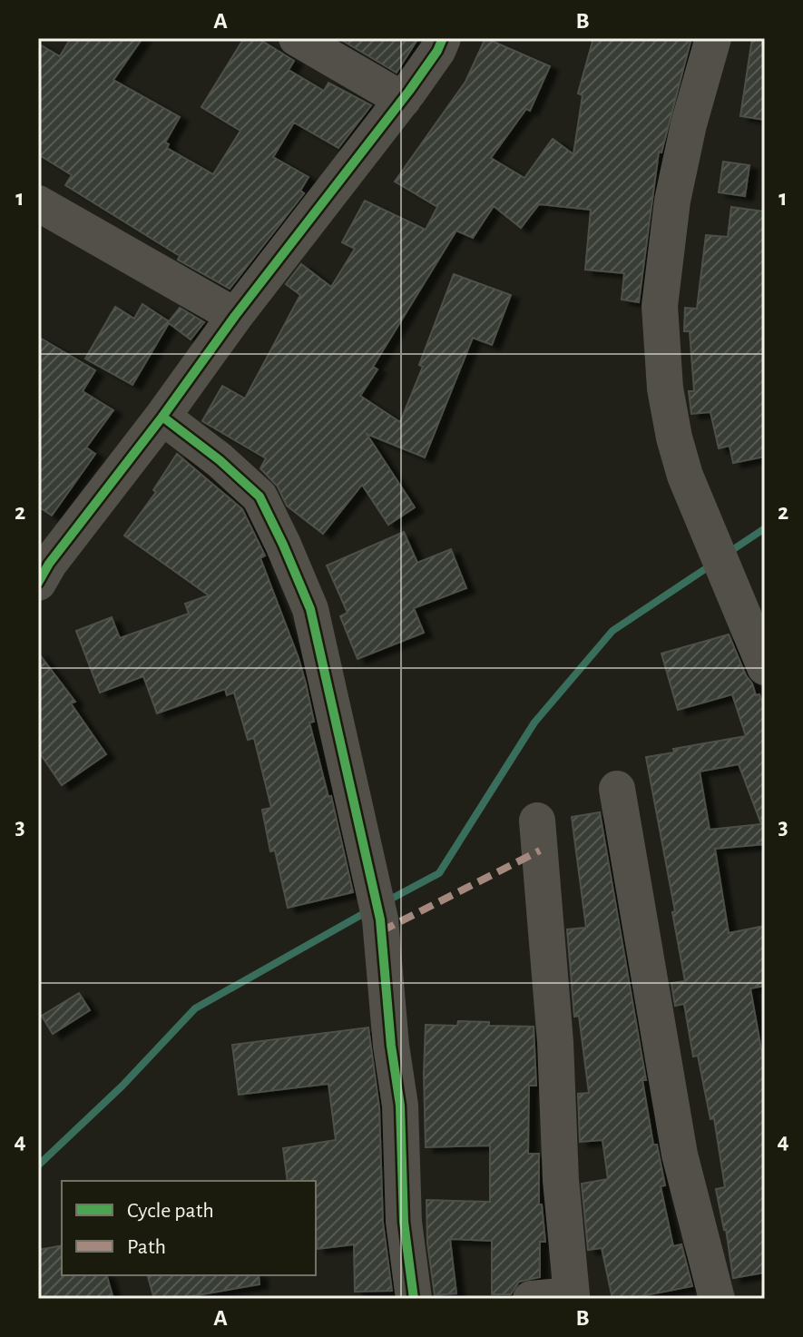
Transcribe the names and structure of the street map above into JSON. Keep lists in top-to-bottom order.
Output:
{
  "legend": ["Cycle path", "Path"],
  "grid": {
    "columns": ["A", "B"],
    "rows": [
      "1",
      "2",
      "3",
      "4"
    ]
  }
}
